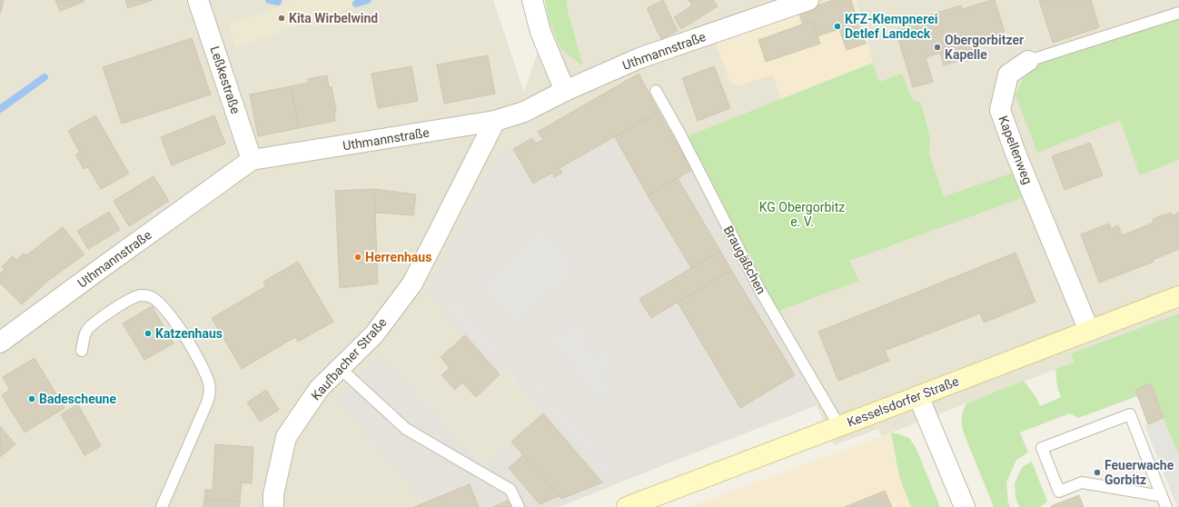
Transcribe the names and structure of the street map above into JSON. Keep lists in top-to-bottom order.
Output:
{
  "streets": {
    "main road": ["Kesselsdorfer Straße"],
    "street": [
      "Uthmannstraße",
      "Leßkestraße",
      "Kapellenweg",
      "Kaufbacher Straße"
    ],
    "lane": ["Braugäßchen"]
  },
  "crossings": [
    ["Uthmannstraße", "Leßkestraße"],
    ["Uthmannstraße", "Kaufbacher Straße"],
    ["Kapellenweg", "Kesselsdorfer Straße"],
    ["Braugäßchen", "Kesselsdorfer Straße"]
  ],
  "parks": ["KG Obergorbitz e. V."],
  "places": [
    "Kita Wirbelwind",
    "KFZ-Klempnerei Detlef Landeck",
    "Obergorbitzer Kapelle",
    "Herrenhaus",
    "Katzenhaus",
    "Badescheune",
    "Feuerwache Gorbitz"
  ]
}
